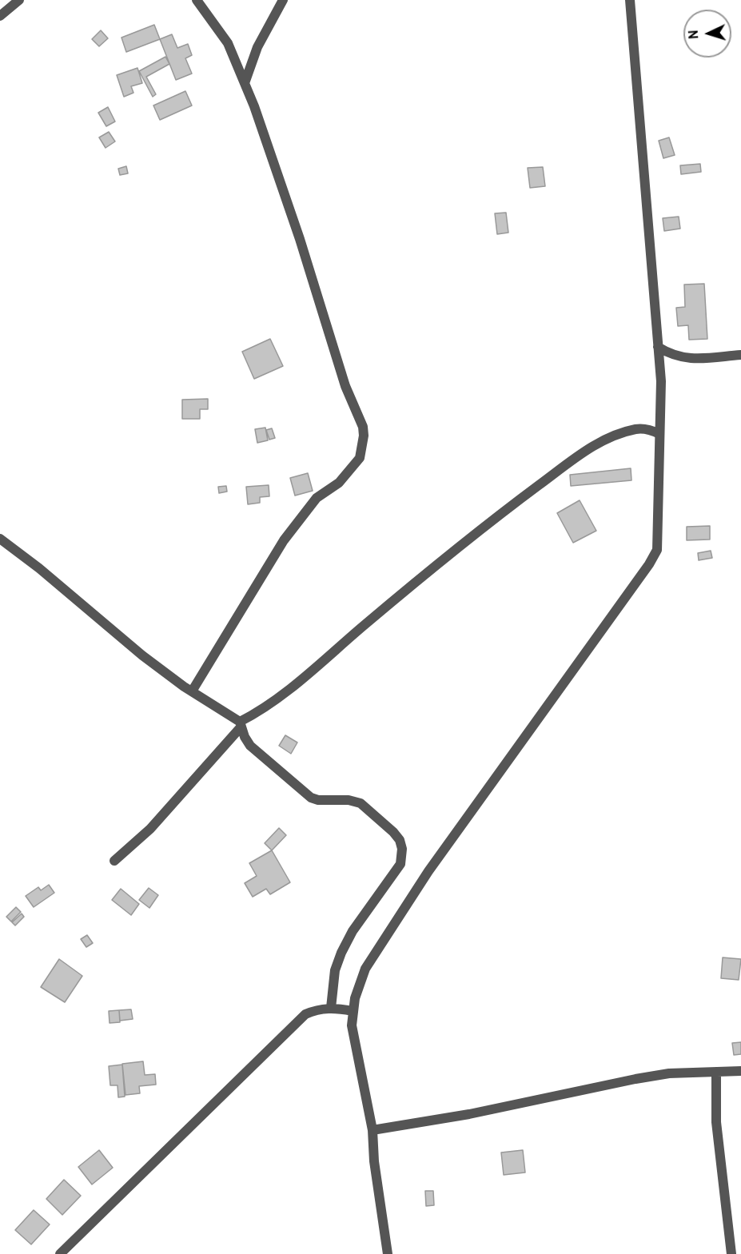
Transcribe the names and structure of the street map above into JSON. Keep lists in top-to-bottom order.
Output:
{
  "north": "left"
}
